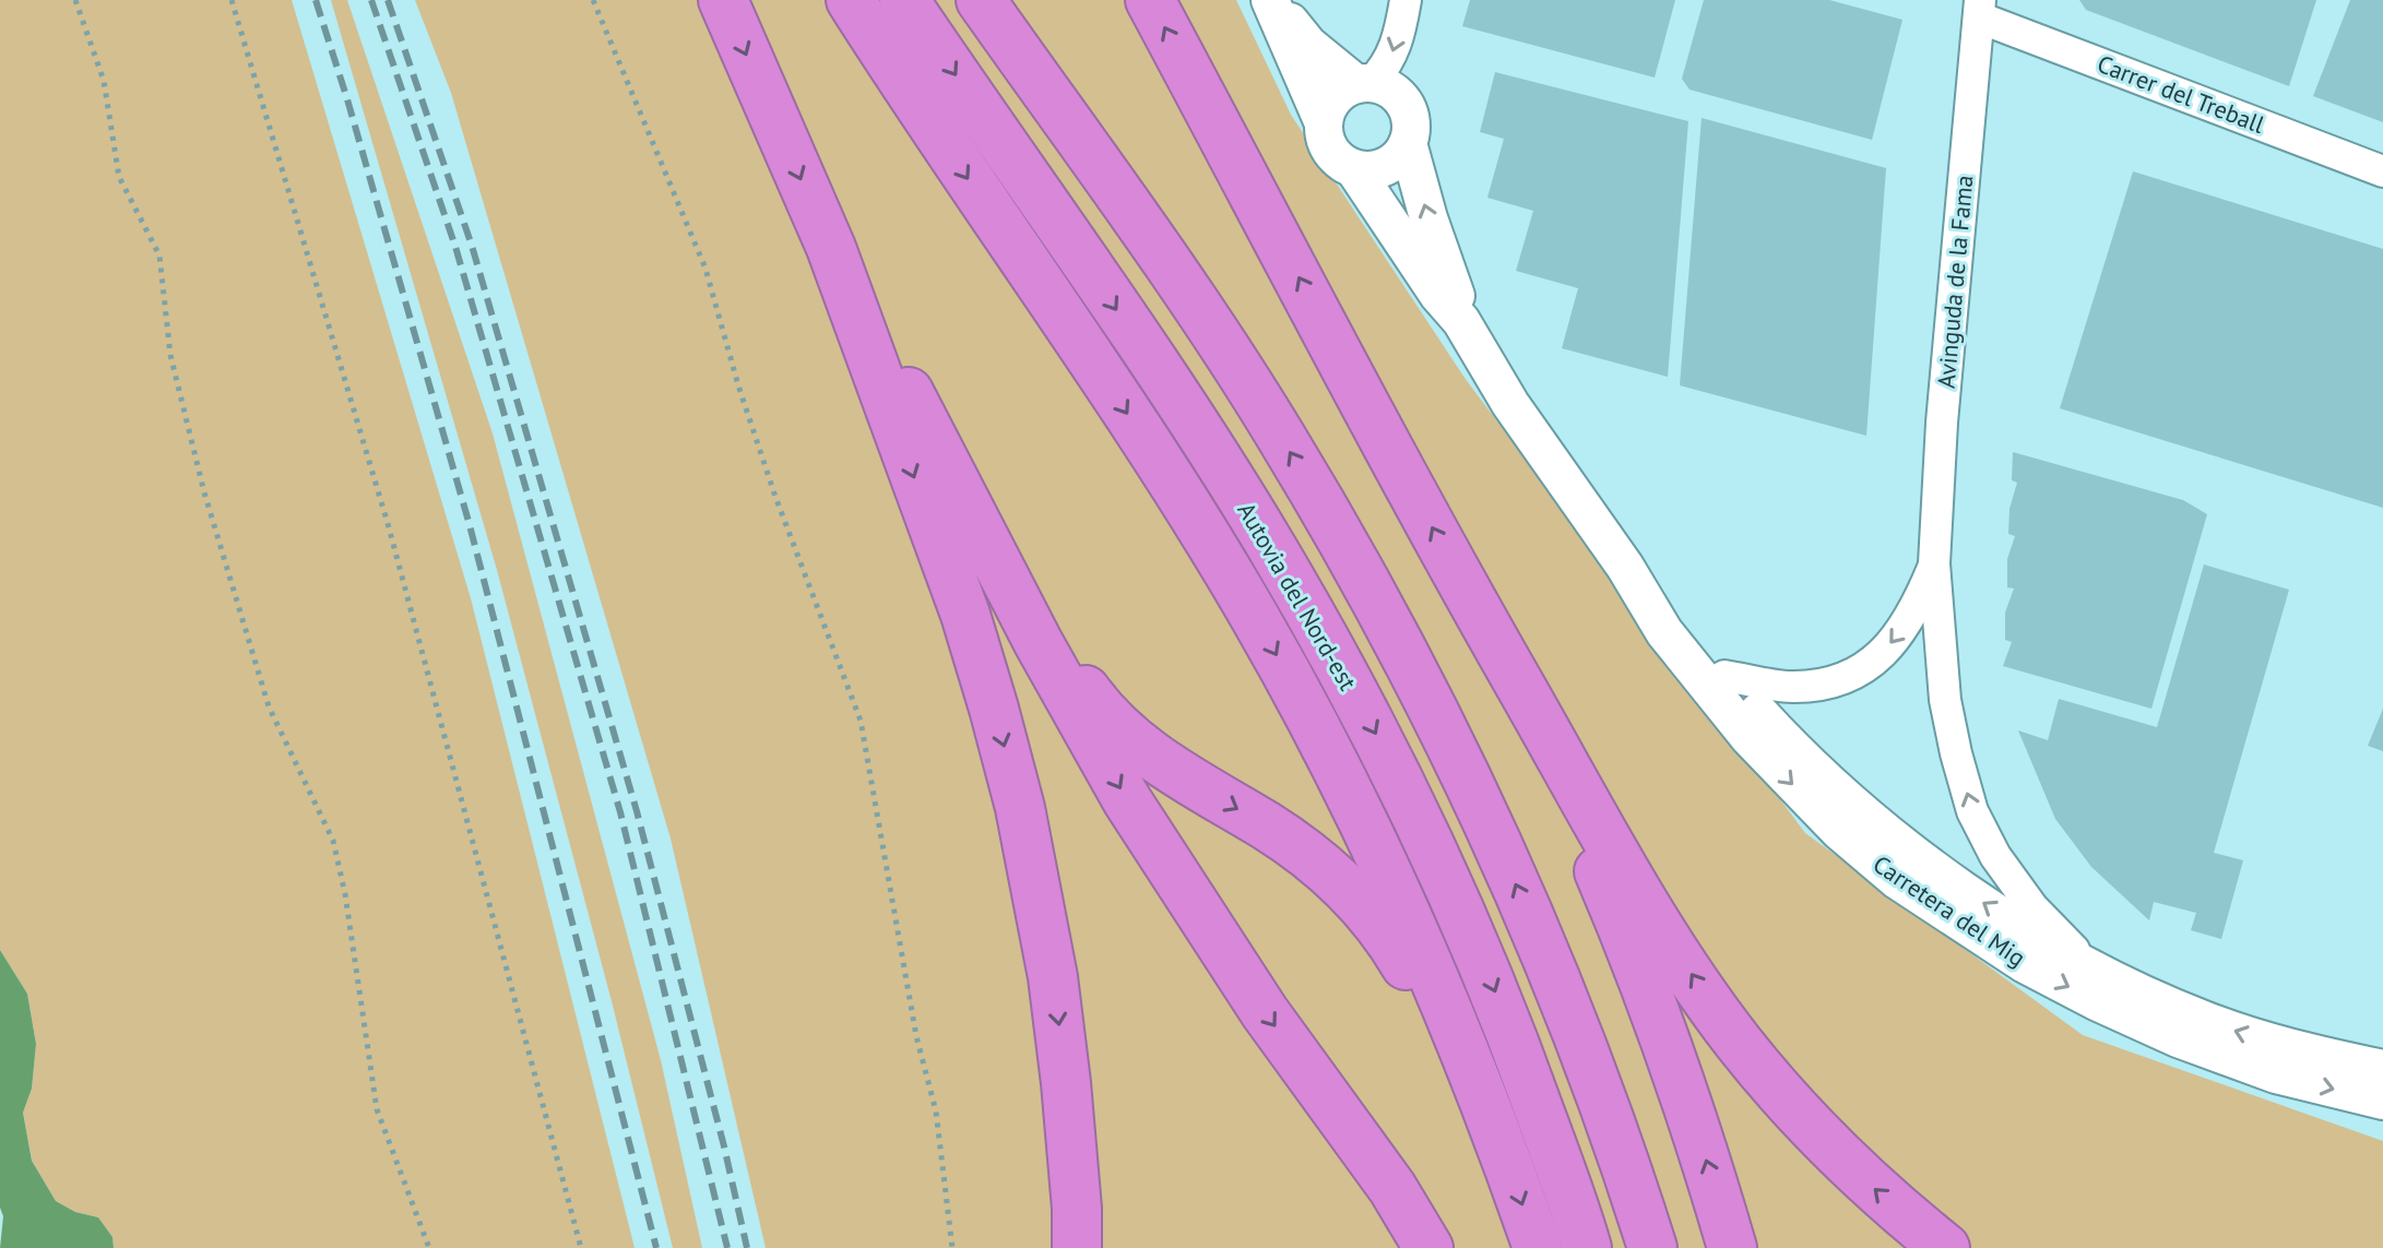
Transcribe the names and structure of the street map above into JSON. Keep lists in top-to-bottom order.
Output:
{
  "streets": {
    "highway": ["Autovia del Nord-est"],
    "street": ["Carrer del Treball", "Avinguda de la Fama", "Carretera del Mig"]
  },
  "crossings": [
    ["Carrer del Treball", "Avinguda de la Fama"]
  ]
}
